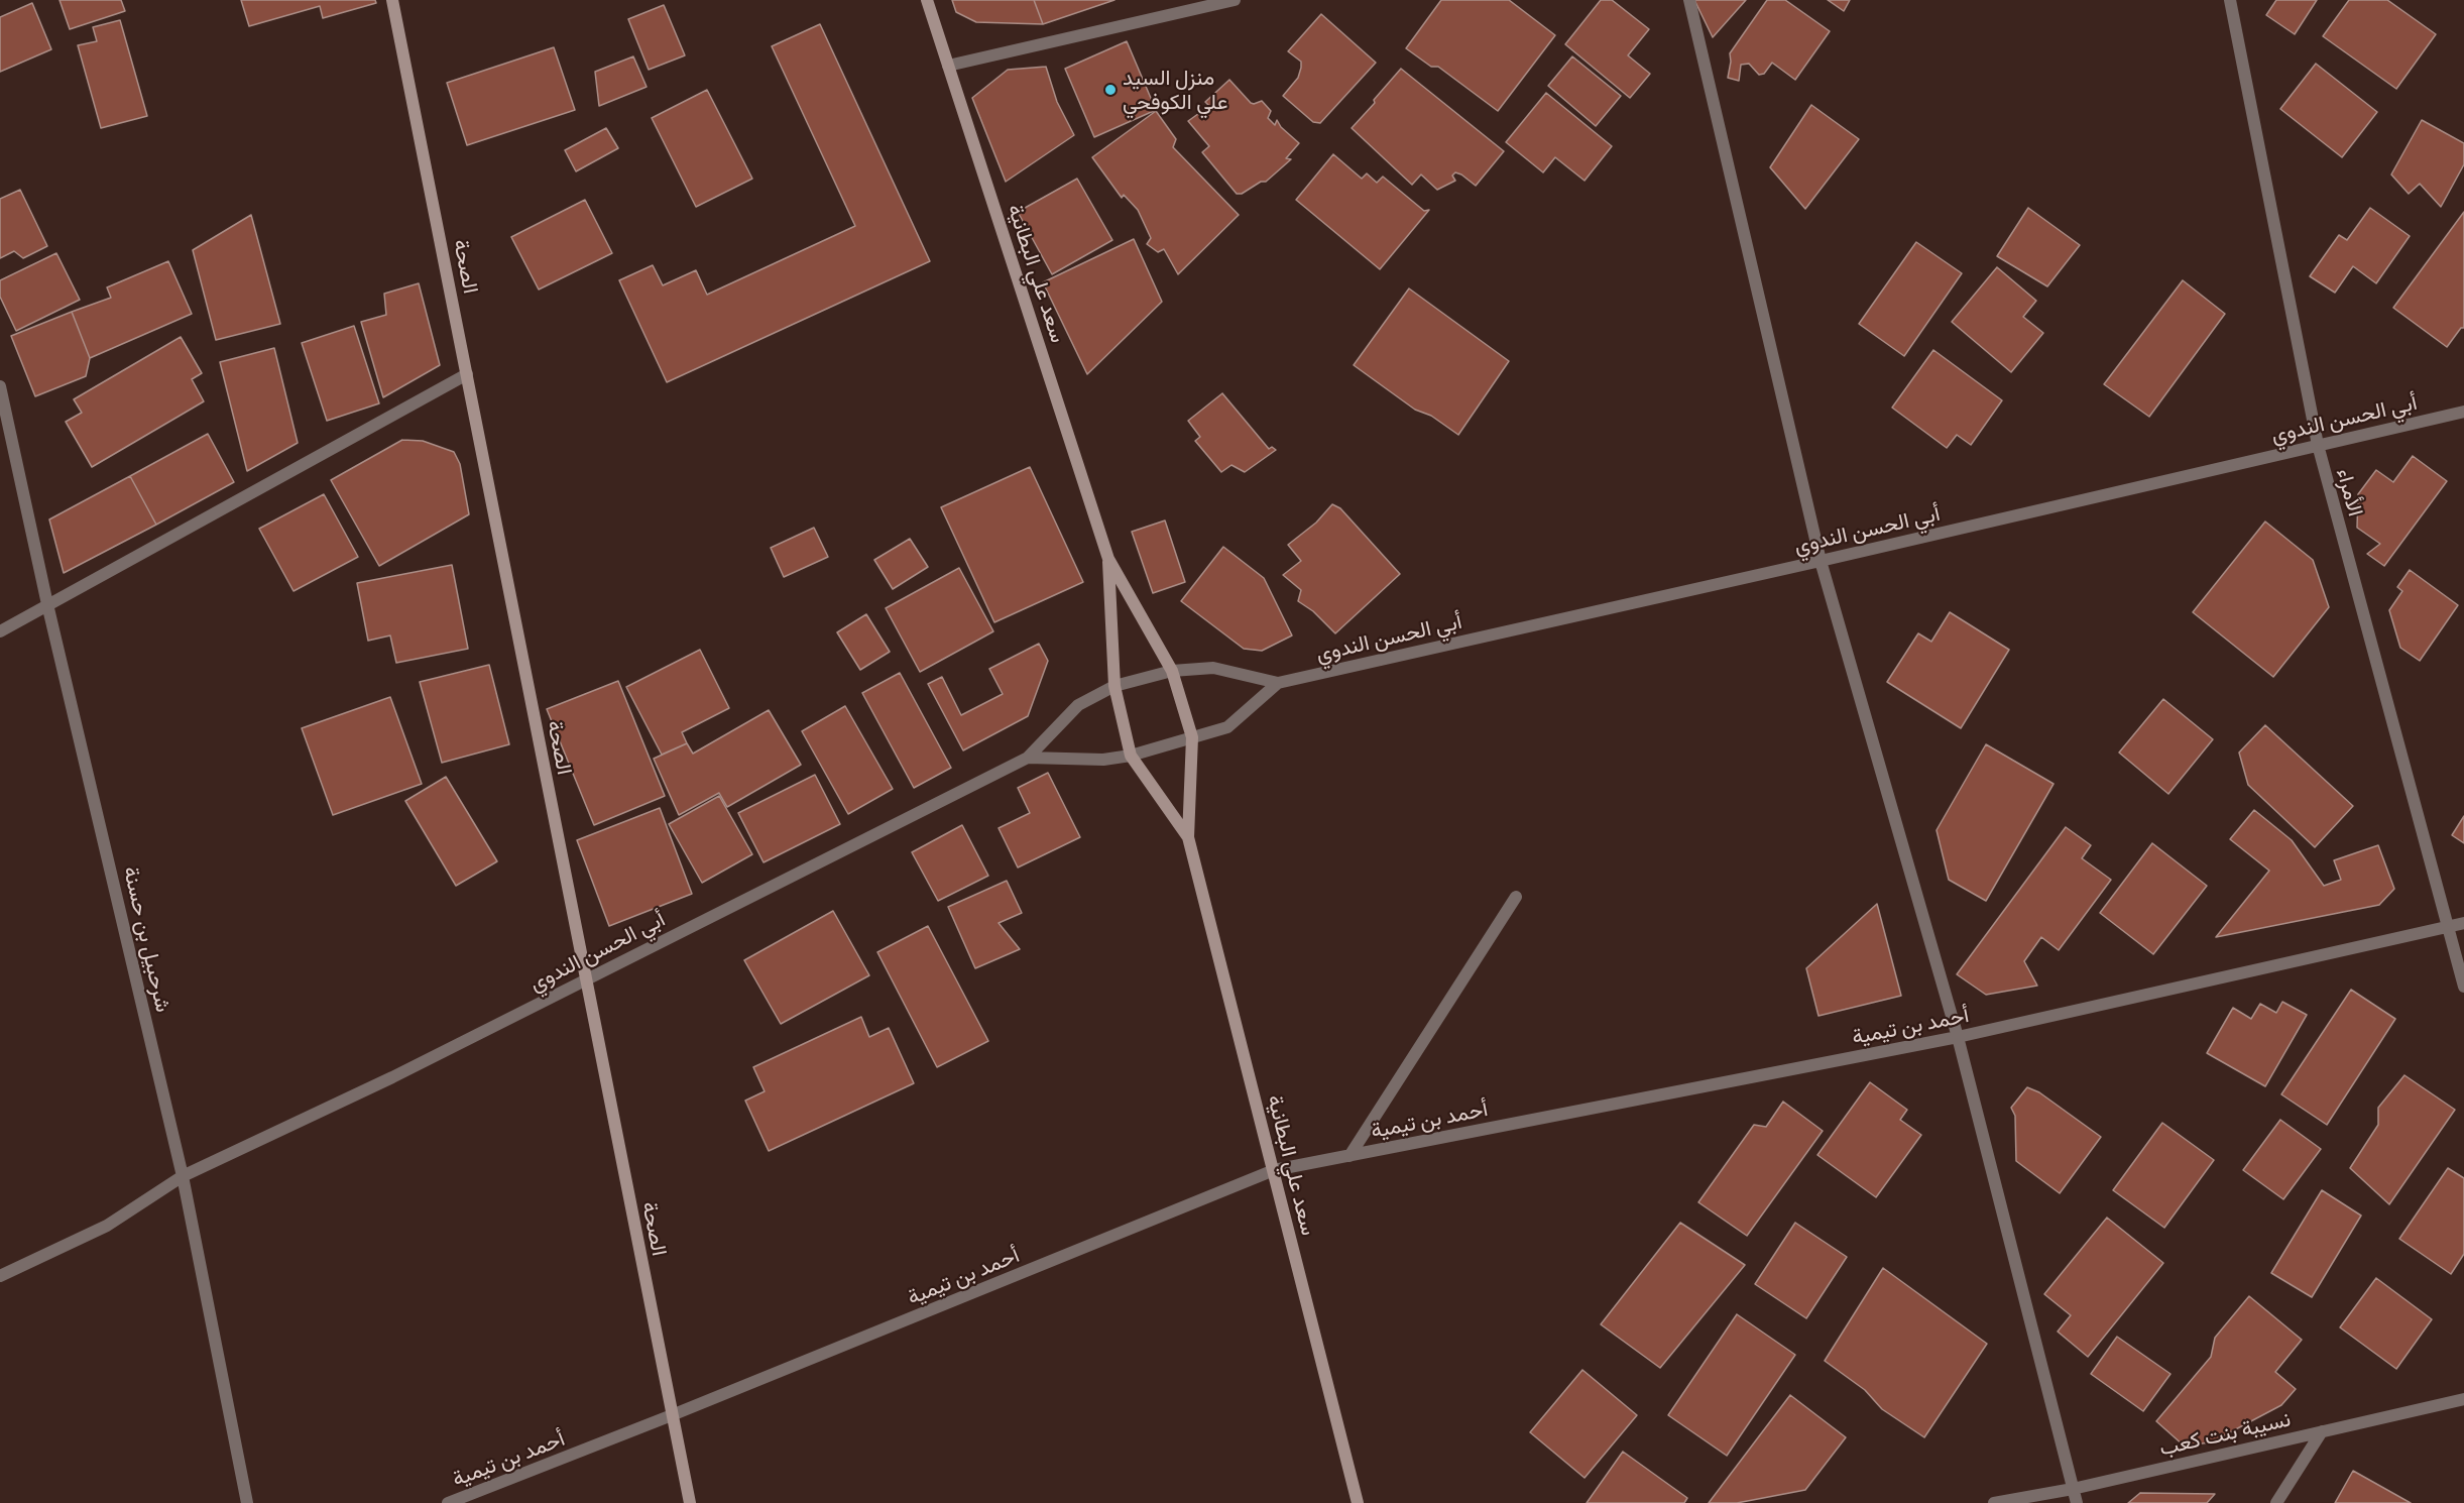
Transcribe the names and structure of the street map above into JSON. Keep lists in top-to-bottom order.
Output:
{
  "streets": {
    "main road": ["الصحة", "سعد علي البطانية"],
    "street": [
      "أبي الحسن الندوي",
      "الأمراء",
      "شرحبيل بن حسنة",
      "أحمد بن تيمية",
      "نسيبة بنت كعب"
    ]
  },
  "crossings": [
    ["الصحة", "أبي الحسن الندوي"],
    ["الصحة", "أحمد بن تيمية"],
    ["سعد علي البطانية", "أبي الحسن الندوي"],
    ["سعد علي البطانية", "أحمد بن تيمية"],
    ["أبي الحسن الندوي", "الأمراء"],
    ["أبي الحسن الندوي", "شرحبيل بن حسنة"],
    ["الأمراء", "أحمد بن تيمية"]
  ],
  "places": ["منزل السيد علي الكوفحي"]
}
